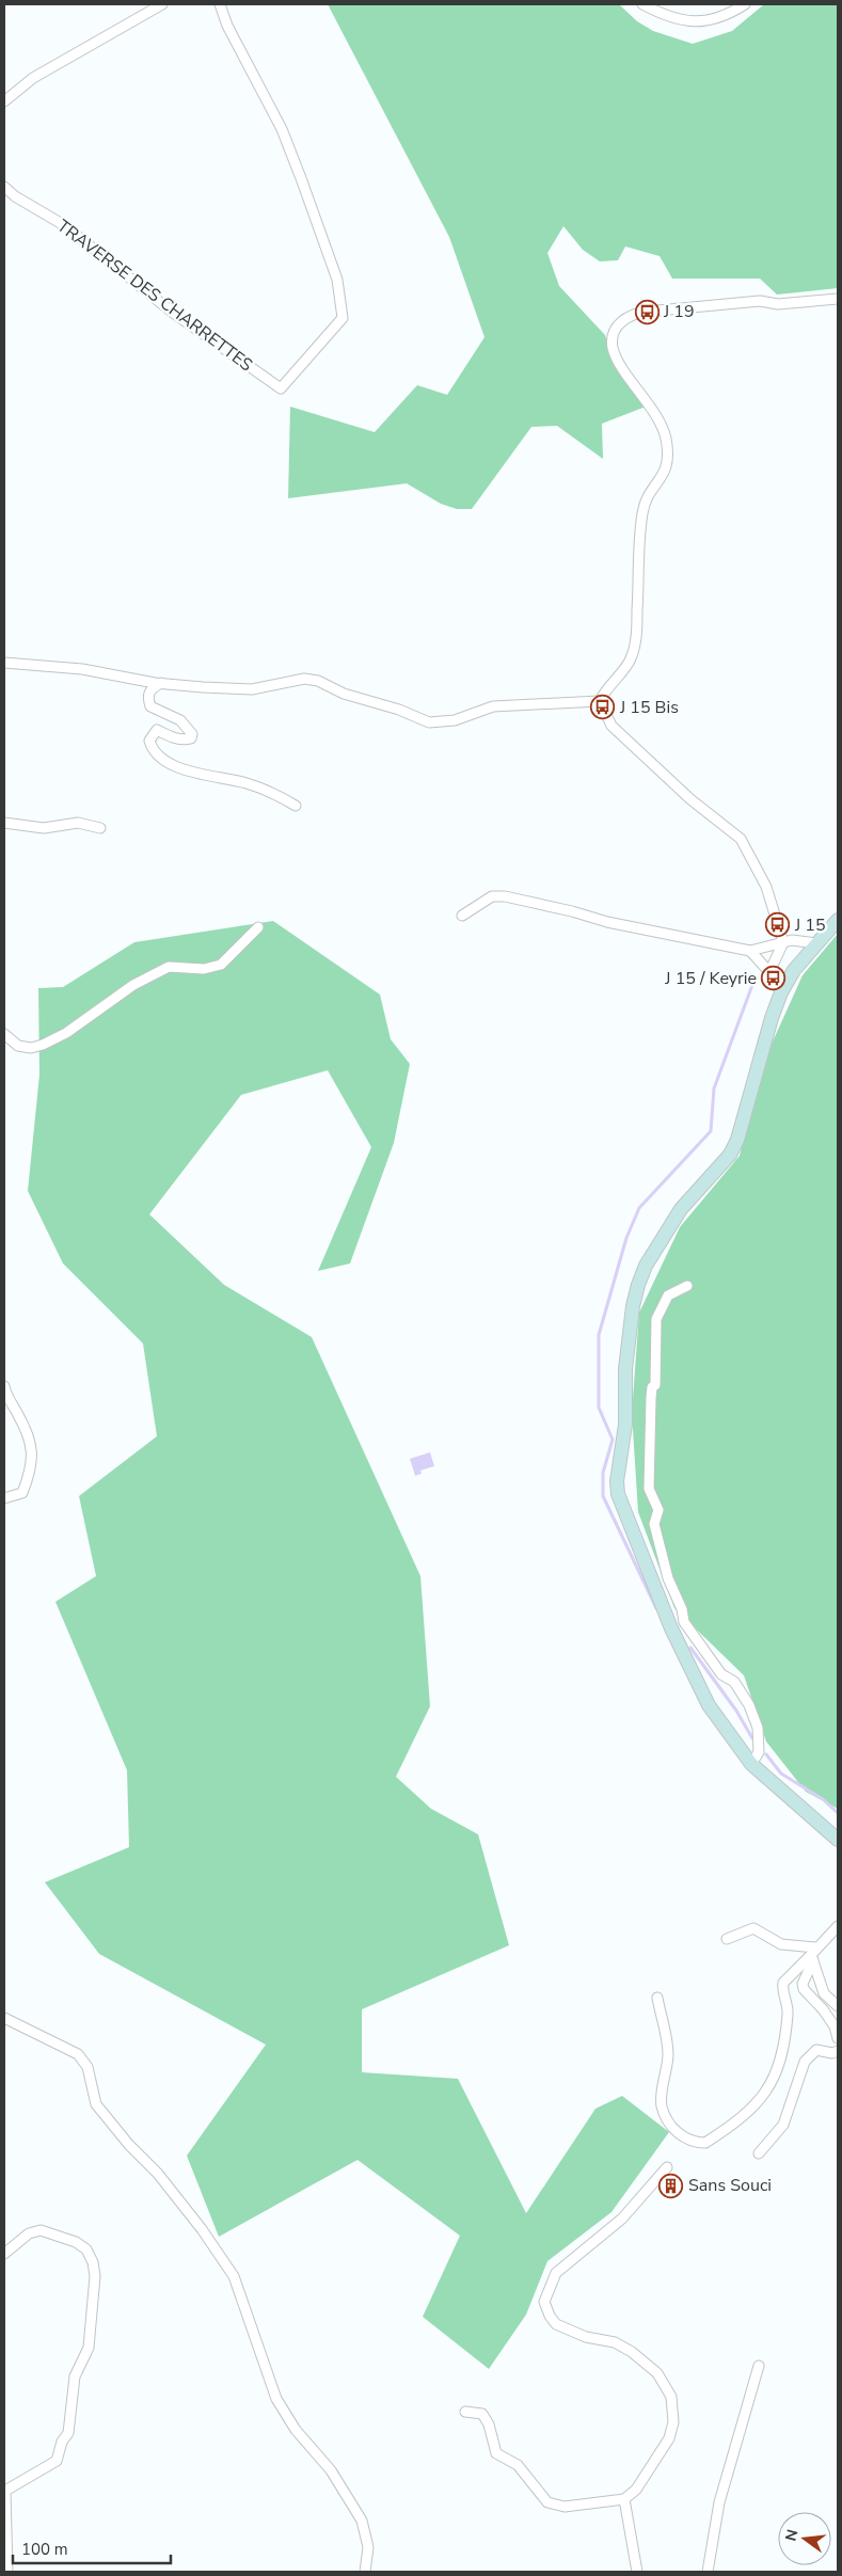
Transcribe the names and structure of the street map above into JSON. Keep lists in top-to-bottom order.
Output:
{
  "streets": {
    "street": ["TRAVERSE DES CHARRETTES"]
  },
  "places": {
    "bus stop": [
      "J 19",
      "J 15 Bis",
      "J 15",
      "J 15 / Keyrie"
    ],
    "building": ["Sans Souci"]
  },
  "scale_bar": "100 m",
  "north": "left"
}
